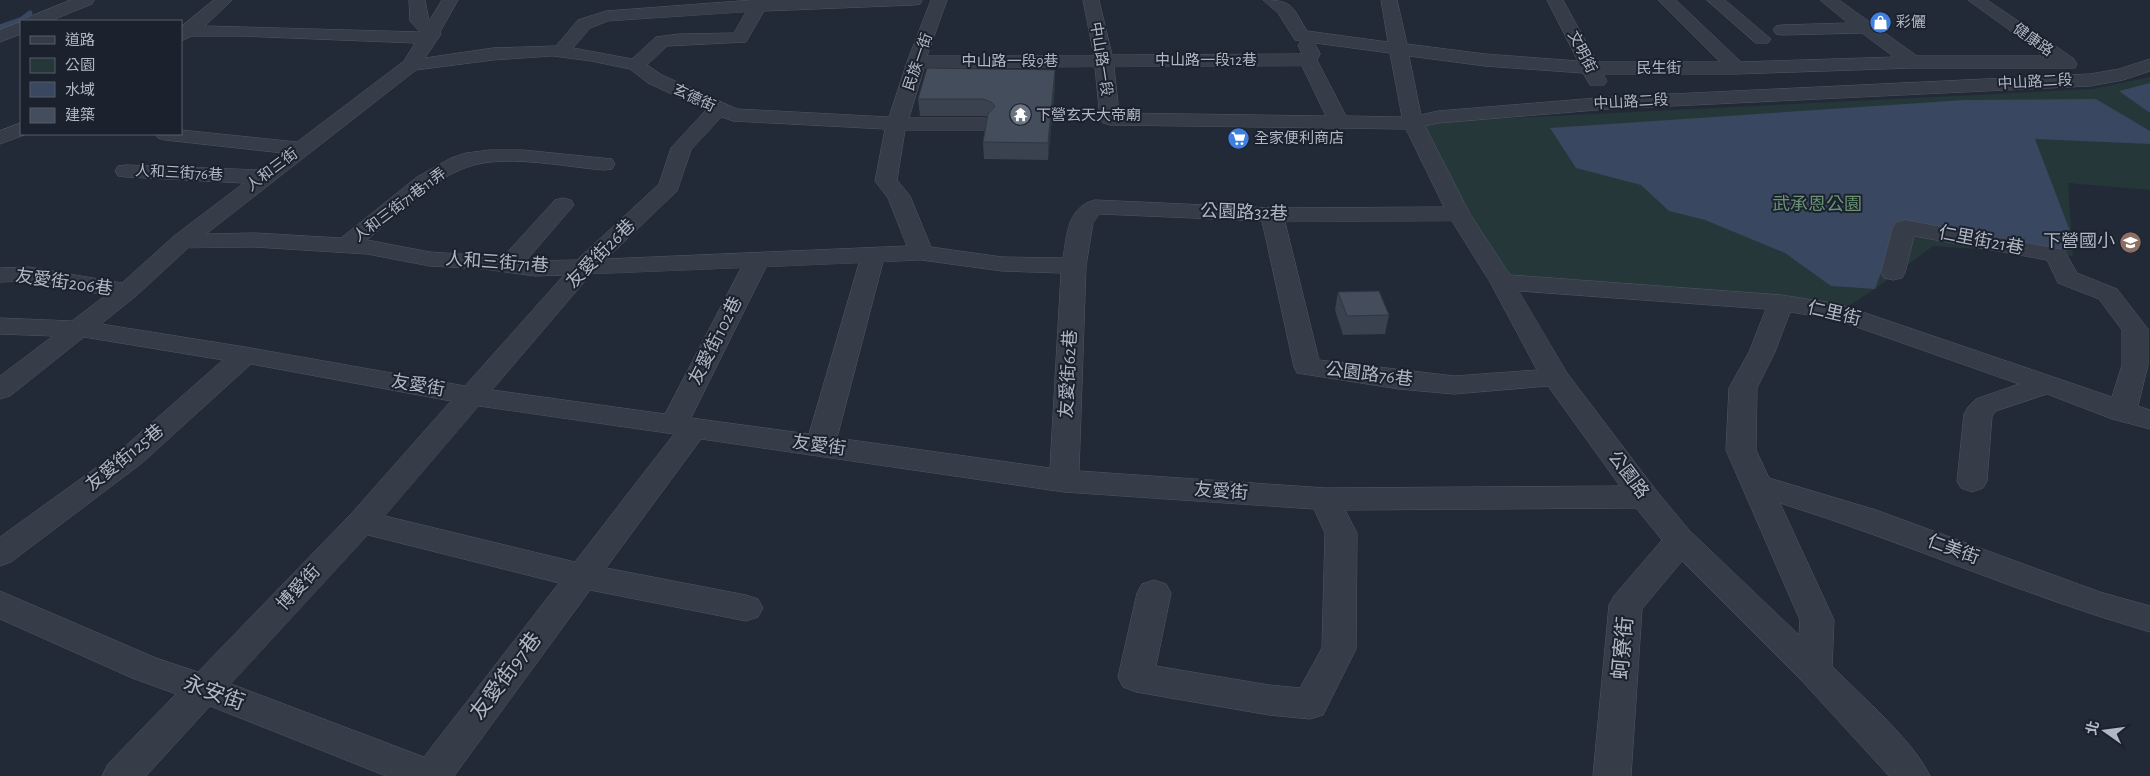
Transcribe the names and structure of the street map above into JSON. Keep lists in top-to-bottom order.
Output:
{
  "streets": {
    "street": [
      "健康路",
      "文明街",
      "中山路一段",
      "中山路一段12巷",
      "中山路一段9巷",
      "民族一街",
      "民生街",
      "中山路二段",
      "玄德街",
      "人和三街",
      "人和三街76巷",
      "人和三街71巷11弄",
      "公園路32巷",
      "仁里街21巷",
      "友愛街26巷",
      "人和三街71巷",
      "友愛街206巷",
      "仁里街",
      "友愛街102巷",
      "友愛街62巷",
      "公園路76巷",
      "友愛街",
      "友愛街125巷",
      "公園路",
      "仁美街",
      "博愛街",
      "蚵寮街",
      "友愛街97巷",
      "永安街"
    ]
  },
  "crossings": [
    ["健康路", "民生街"],
    ["健康路", "中山路二段"],
    ["文明街", "民生街"],
    ["文明街", "中山路二段"],
    ["中山路一段", "中山路一段12巷"],
    ["中山路一段", "中山路一段9巷"],
    ["中山路一段", "中山路二段"],
    ["中山路一段12巷", "中山路一段9巷"],
    ["中山路一段9巷", "民族一街"],
    ["民族一街", "玄德街"],
    ["民族一街", "人和三街71巷"],
    ["民生街", "公園路"],
    ["中山路二段", "公園路"],
    ["玄德街", "人和三街"],
    ["玄德街", "友愛街26巷"],
    ["人和三街", "人和三街76巷"],
    ["人和三街", "人和三街71巷"],
    ["人和三街", "友愛街206巷"],
    ["人和三街", "友愛街"],
    ["人和三街71巷11弄", "人和三街71巷"],
    ["公園路32巷", "人和三街71巷"],
    ["公園路32巷", "友愛街62巷"],
    ["公園路32巷", "公園路76巷"],
    ["公園路32巷", "公園路"],
    ["仁里街21巷", "仁里街"],
    ["友愛街26巷", "人和三街71巷"],
    ["友愛街26巷", "友愛街"],
    ["友愛街26巷", "博愛街"],
    ["人和三街71巷", "友愛街102巷"],
    ["人和三街71巷", "友愛街62巷"],
    ["仁里街", "公園路"],
    ["友愛街102巷", "友愛街"],
    ["友愛街102巷", "友愛街97巷"],
    ["友愛街62巷", "友愛街"],
    ["公園路76巷", "公園路"],
    ["友愛街", "友愛街125巷"],
    ["友愛街", "公園路"],
    ["友愛街", "博愛街"],
    ["友愛街", "友愛街97巷"],
    ["公園路", "蚵寮街"],
    ["博愛街", "永安街"],
    ["友愛街97巷", "永安街"]
  ],
  "parks": ["武承恩公園"],
  "places": {
    "shop": ["彩儷"],
    "temple": ["下營玄天大帝廟"],
    "supermarket": ["全家便利商店"],
    "school or university": ["下營國小"]
  },
  "legend": [
    "道路",
    "公園",
    "水域",
    "建築"
  ],
  "north": "left"
}
